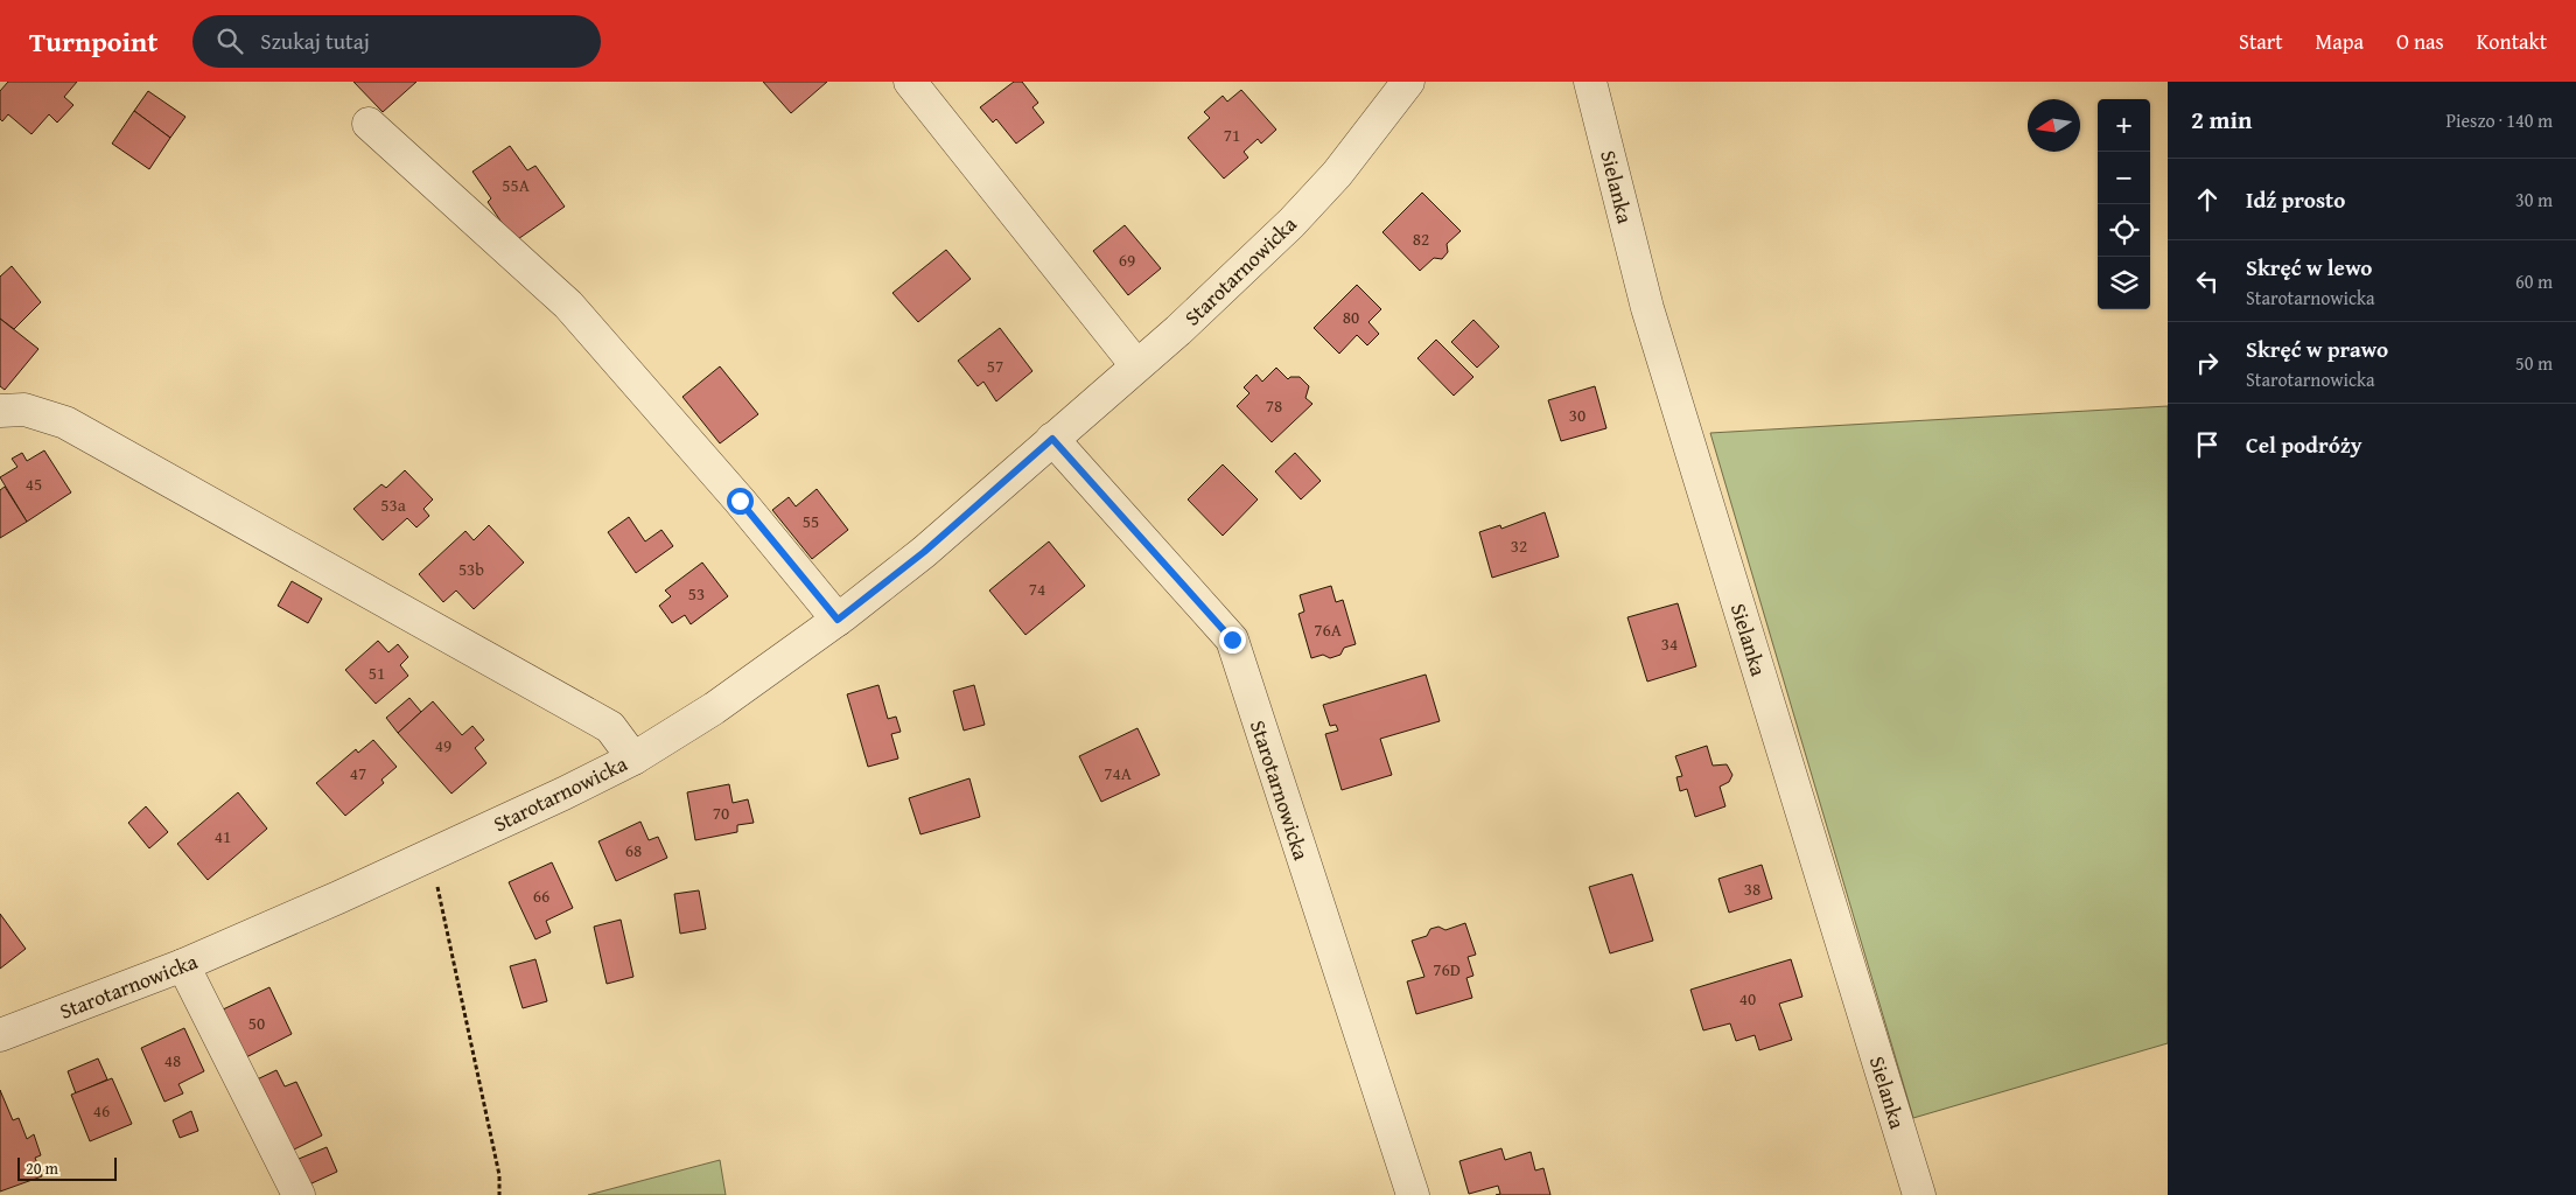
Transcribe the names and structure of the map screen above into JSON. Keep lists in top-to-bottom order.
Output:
{
  "streets": {
    "street": ["Sielanka", "Starotarnowicka"]
  },
  "house_numbers": [
    "71",
    "55A",
    "82",
    "69",
    "80",
    "57",
    "78",
    "30",
    "45",
    "53a",
    "55",
    "32",
    "53b",
    "74",
    "53",
    "76A",
    "34",
    "51",
    "49",
    "47",
    "74A",
    "70",
    "41",
    "68",
    "38",
    "66",
    "76D",
    "40",
    "50",
    "48",
    "46"
  ],
  "scale_bar": "20 m",
  "north": "left",
  "page": {
    "header": "Turnpoint",
    "search": "Szukaj tutaj",
    "nav": [
      "Start",
      "Mapa",
      "O nas",
      "Kontakt"
    ],
    "heading": ["2 min", "Pieszo · 140 m"],
    "map_buttons": ["+", "−"],
    "list": [
      ["Idź prosto", "30 m"],
      ["Skręć w lewo", "Starotarnowicka", "60 m"],
      ["Skręć w prawo", "Starotarnowicka", "50 m"],
      "Cel podróży"
    ],
    "scale": "20 m"
  }
}
